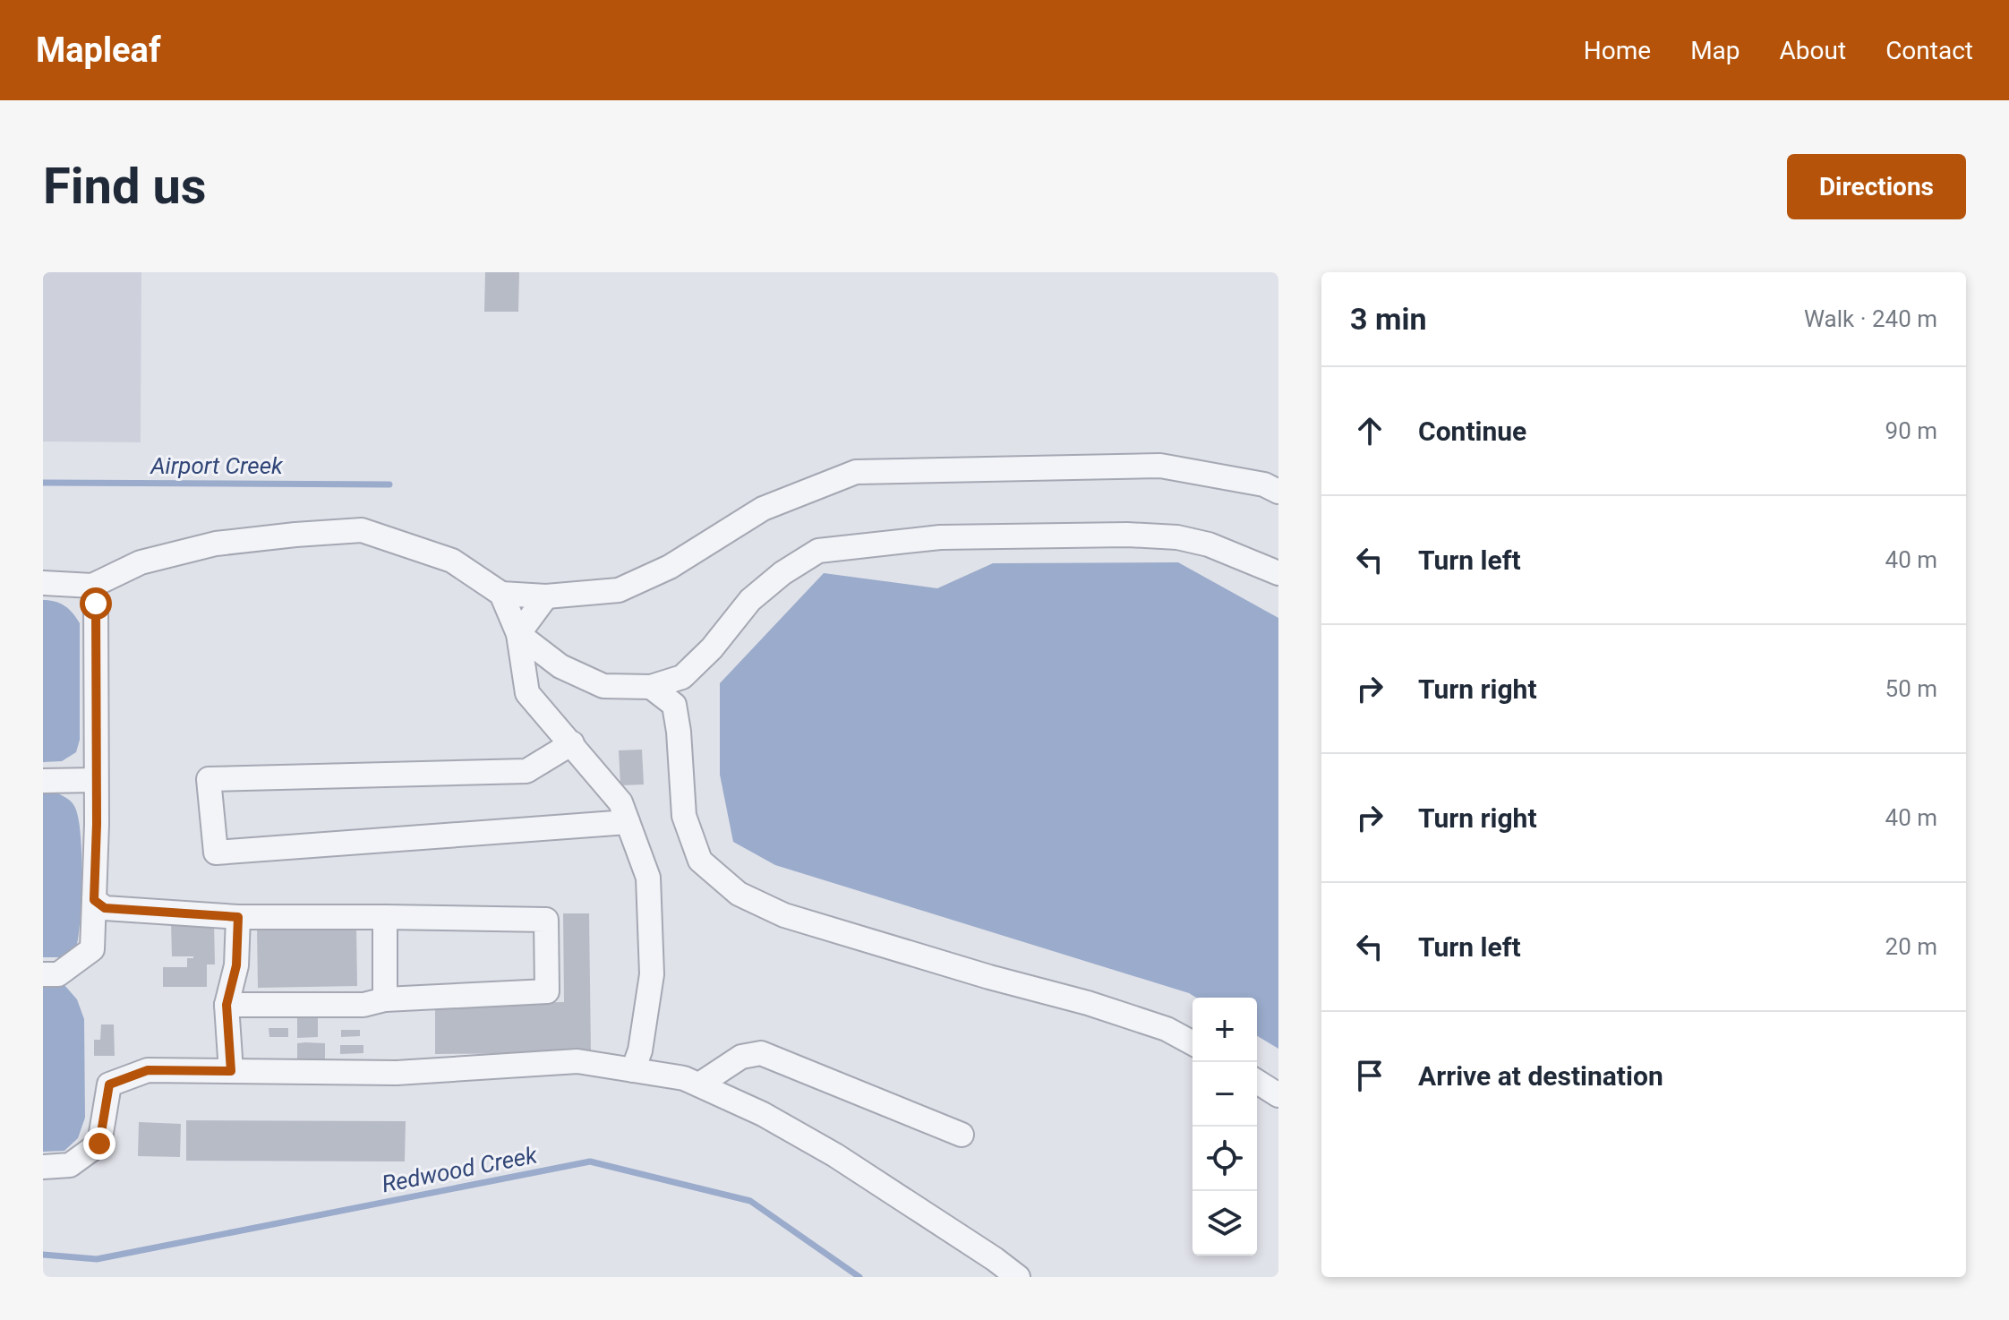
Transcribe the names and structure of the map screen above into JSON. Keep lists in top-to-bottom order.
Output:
{
  "water": ["Airport Creek", "Redwood Creek"],
  "page": {
    "header": "Mapleaf",
    "nav": [
      "Home",
      "Map",
      "About",
      "Contact"
    ],
    "buttons": "Directions",
    "title": "Find us",
    "heading": ["3 min", "Walk · 240 m"],
    "list": [
      ["Continue", "90 m"],
      ["Turn left", "40 m"],
      ["Turn right", "50 m"],
      ["Turn right", "40 m"],
      ["Turn left", "20 m"],
      "Arrive at destination"
    ],
    "map_buttons": ["+", "−"]
  }
}
